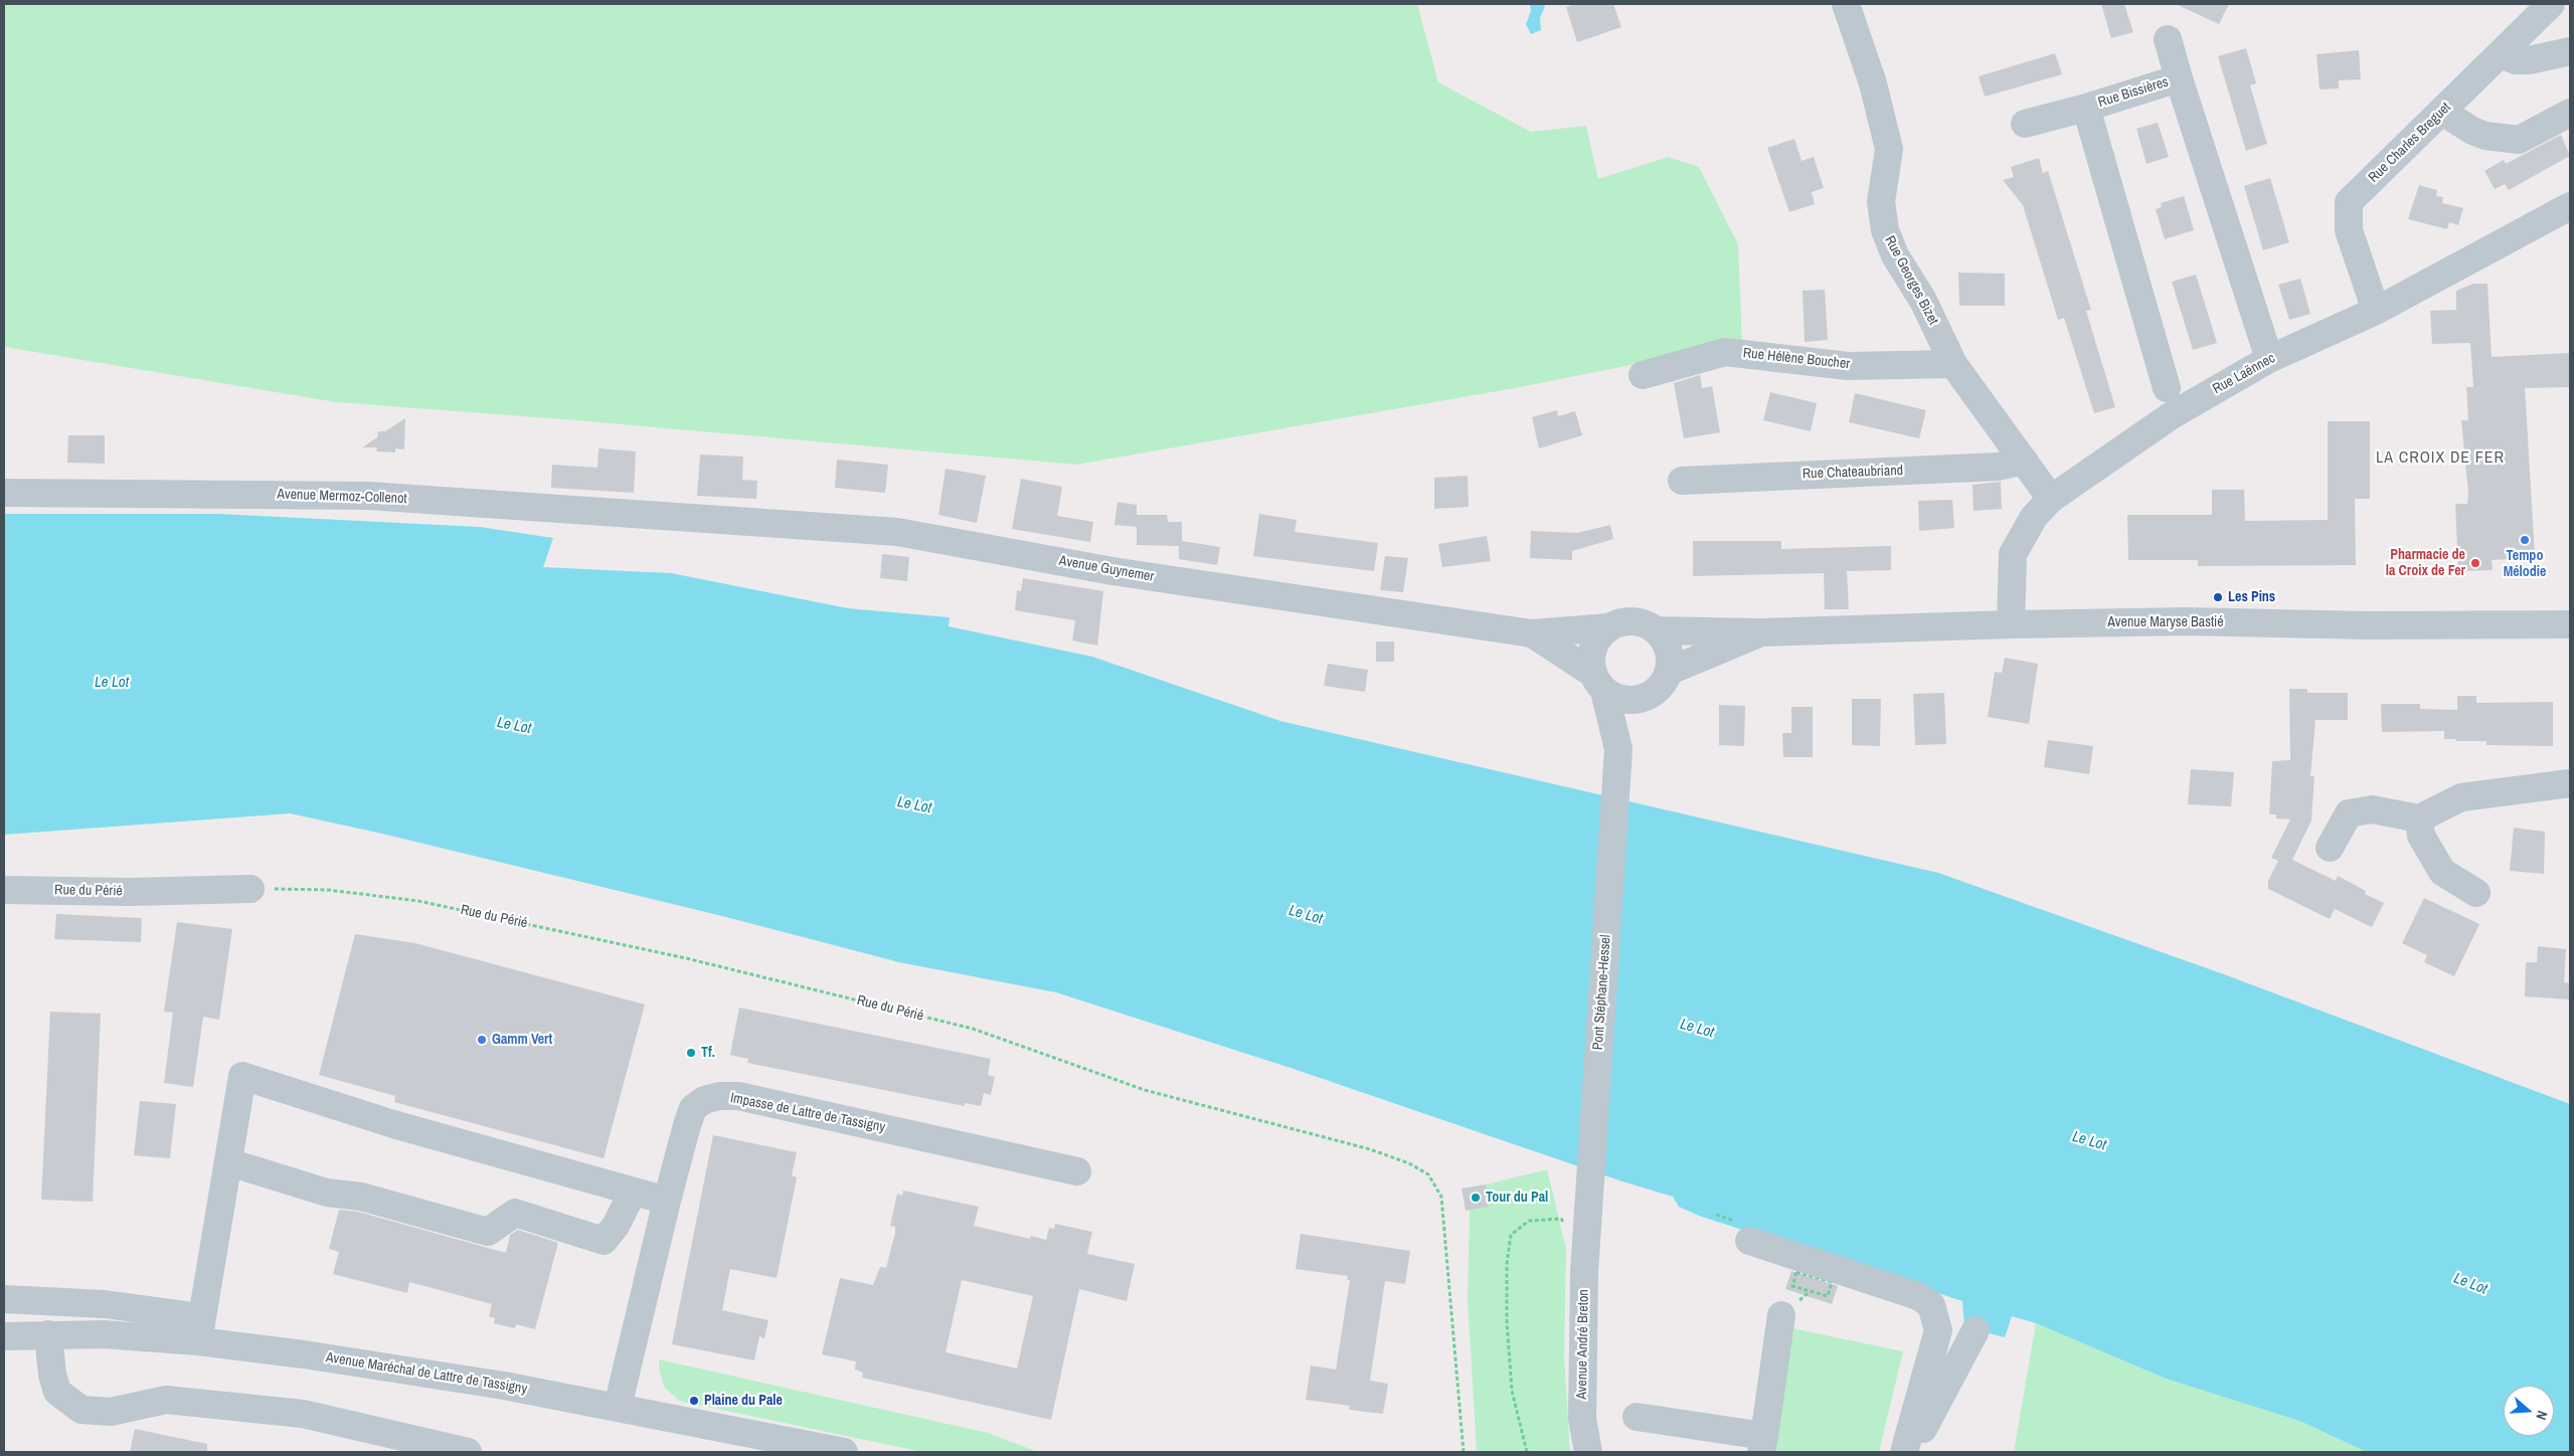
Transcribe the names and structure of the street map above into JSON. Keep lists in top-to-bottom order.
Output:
{
  "streets": {
    "street": [
      "Rue Bissières",
      "Rue Charles Breguet",
      "Rue Georges Bizet",
      "Rue Hélène Boucher",
      "Rue Laënnec",
      "Rue Chateaubriand",
      "Avenue Mermoz-Collenot",
      "Avenue Guynemer",
      "Avenue Maryse Bastié",
      "Rue du Périé",
      "Pont Stéphane-Hessel",
      "Impasse de Lattre de Tassigny",
      "Avenue André Breton",
      "Avenue Maréchal de Lattre de Tassigny"
    ]
  },
  "crossings": [
    ["Rue Bissières", "Rue Laënnec"],
    ["Rue Charles Breguet", "Rue Laënnec"],
    ["Rue Georges Bizet", "Rue Hélène Boucher"],
    ["Rue Georges Bizet", "Rue Laënnec"],
    ["Rue Georges Bizet", "Rue Chateaubriand"],
    ["Rue Laënnec", "Avenue Maryse Bastié"],
    ["Avenue Mermoz-Collenot", "Avenue Guynemer"],
    ["Avenue Guynemer", "Avenue Maryse Bastié"],
    ["Pont Stéphane-Hessel", "Avenue André Breton"],
    ["Impasse de Lattre de Tassigny", "Avenue Maréchal de Lattre de Tassigny"]
  ],
  "districts": ["LA CROIX DE FER"],
  "water": ["Le Lot"],
  "places": [
    "Tempo Mélodie",
    "Pharmacie de la Croix de Fer",
    "Les Pins",
    "Gamm Vert",
    "Tf.",
    "Tour du Pal",
    "Plaine du Pale"
  ],
  "north": "right"
}
